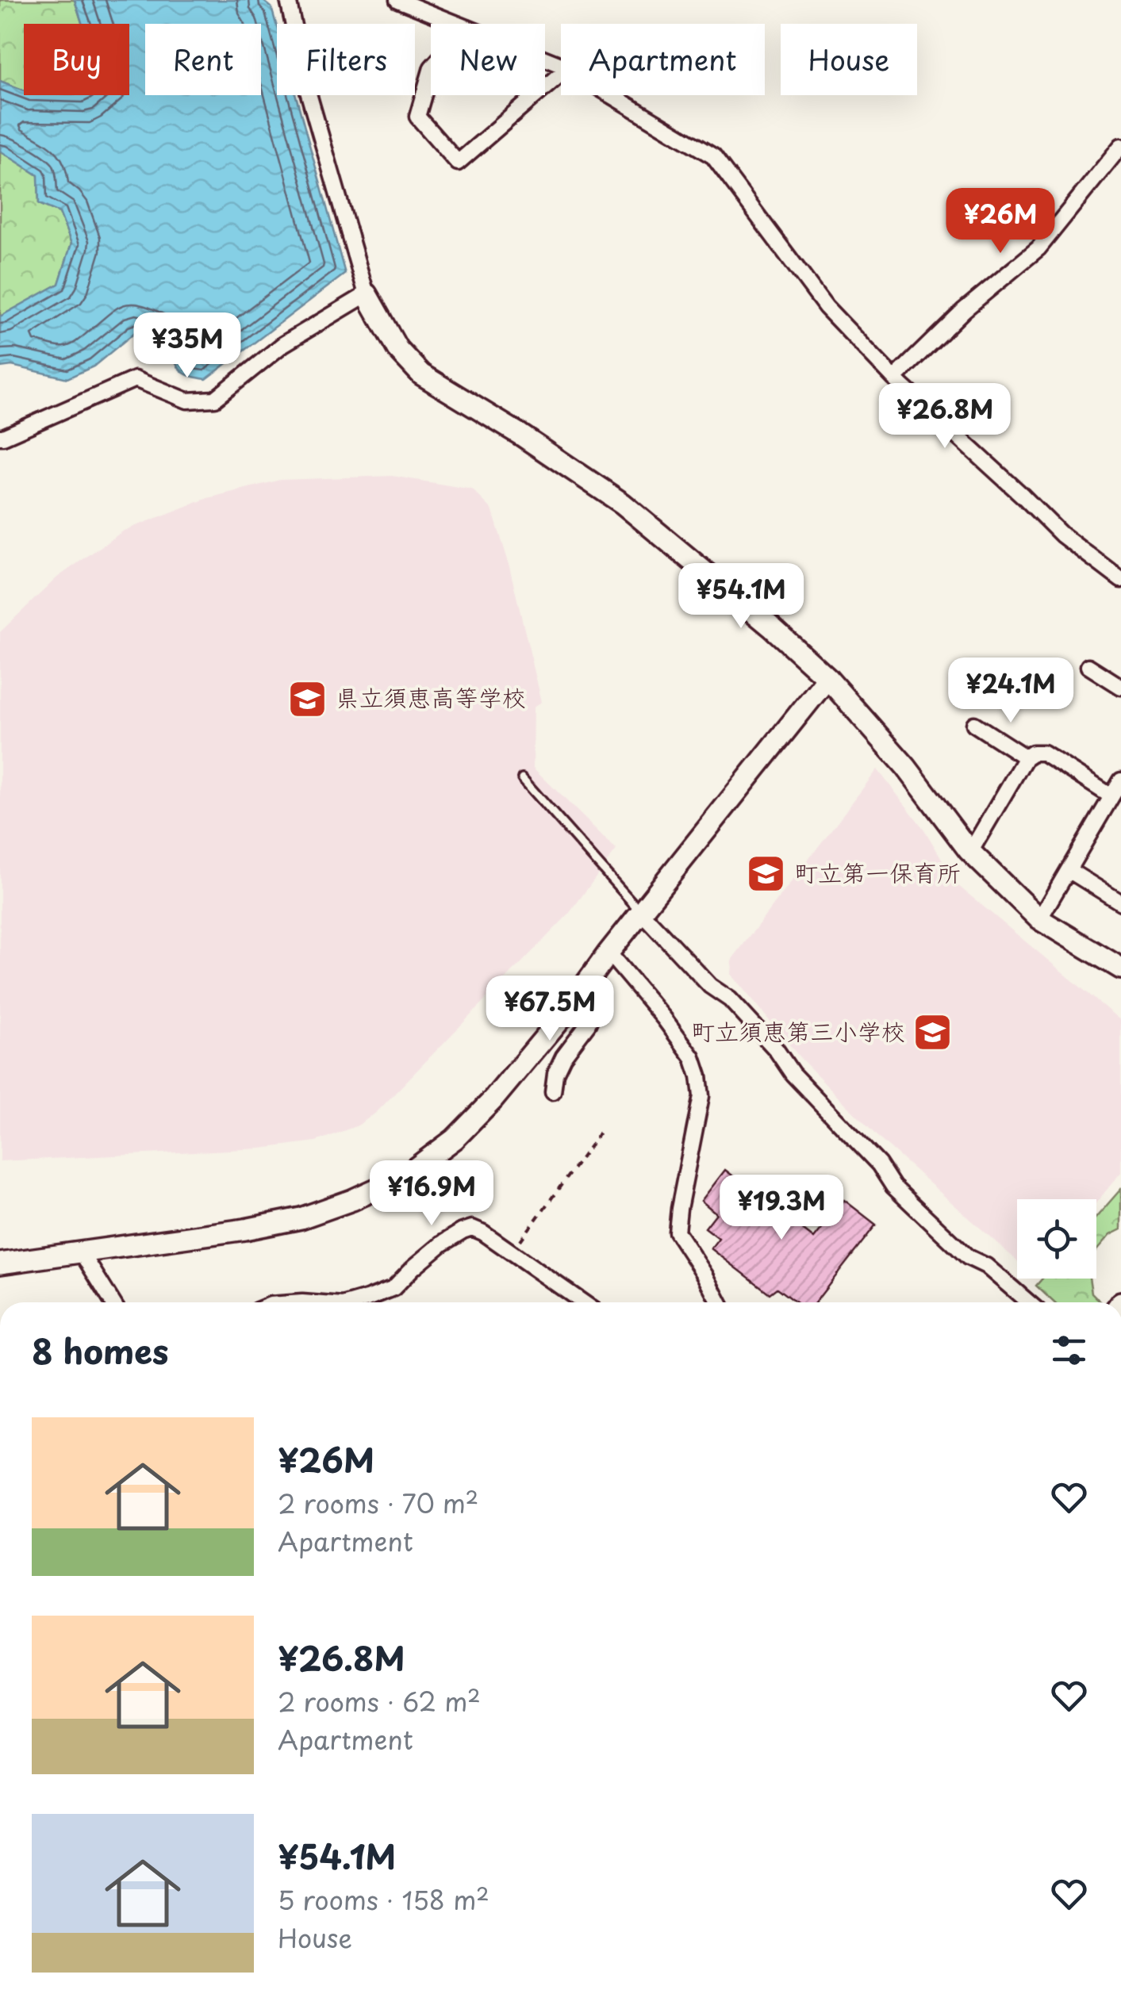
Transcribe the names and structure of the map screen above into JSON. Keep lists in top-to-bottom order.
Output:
{
  "places": {
    "school or university": ["県立須恵高等学校", "町立第一保育所", "町立須恵第三小学校"]
  },
  "page": {
    "chip": [
      "Buy",
      "Rent",
      "Filters",
      "New",
      "Apartment",
      "House"
    ],
    "price": [
      "¥26M",
      "¥35M",
      "¥26.8M",
      "¥54.1M",
      "¥24.1M",
      "¥67.5M",
      "¥16.9M",
      "¥19.3M"
    ],
    "heading": "8 homes",
    "list": [
      {
        "name": "¥26M",
        "note": "2 rooms · 70 m² · Apartment"
      },
      {
        "name": "¥26.8M",
        "note": "2 rooms · 62 m² · Apartment"
      },
      {
        "name": "¥54.1M",
        "note": "5 rooms · 158 m² · House"
      }
    ]
  }
}
